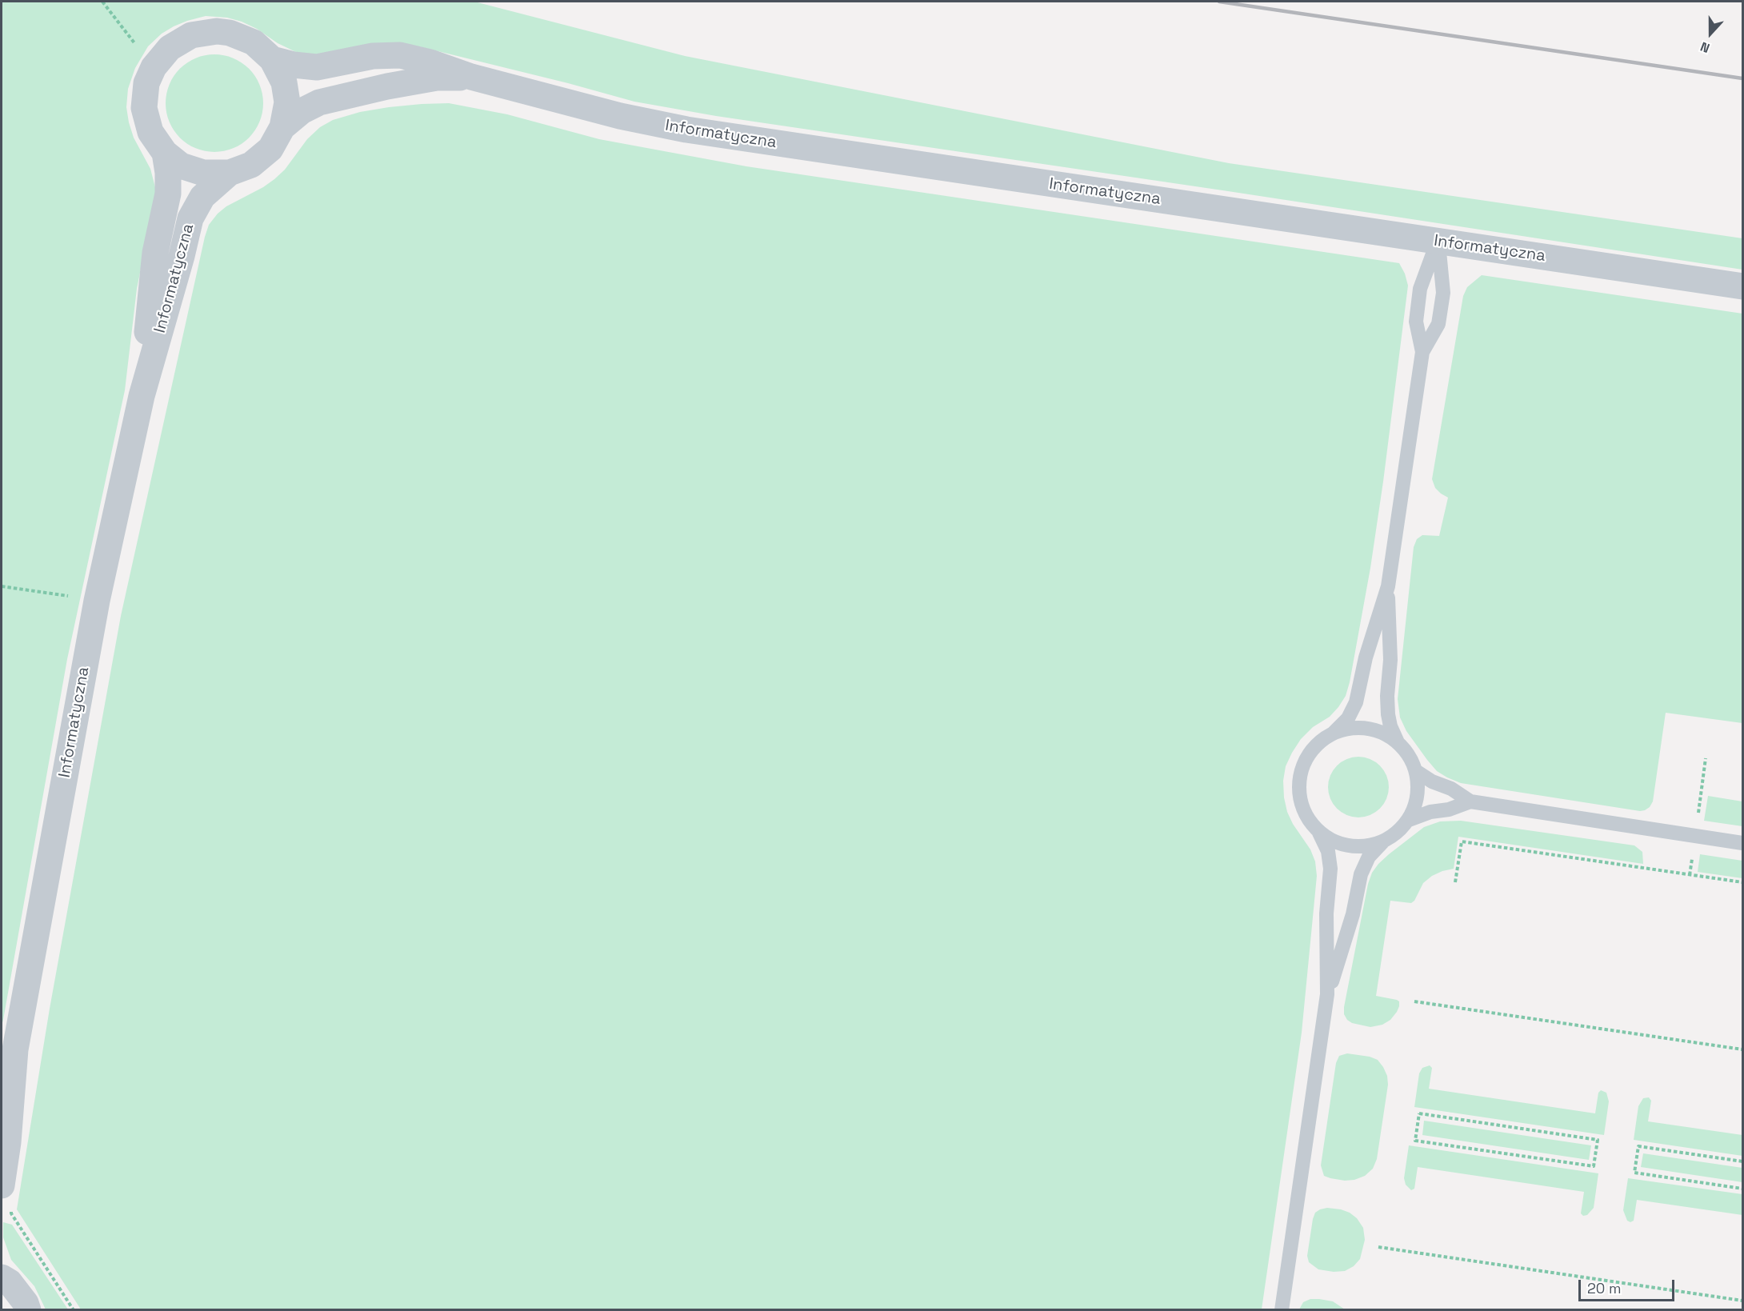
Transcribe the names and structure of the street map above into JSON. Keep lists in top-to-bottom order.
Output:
{
  "streets": {
    "street": ["Informatyczna"]
  },
  "scale_bar": "20 m",
  "north": "bottom"
}
